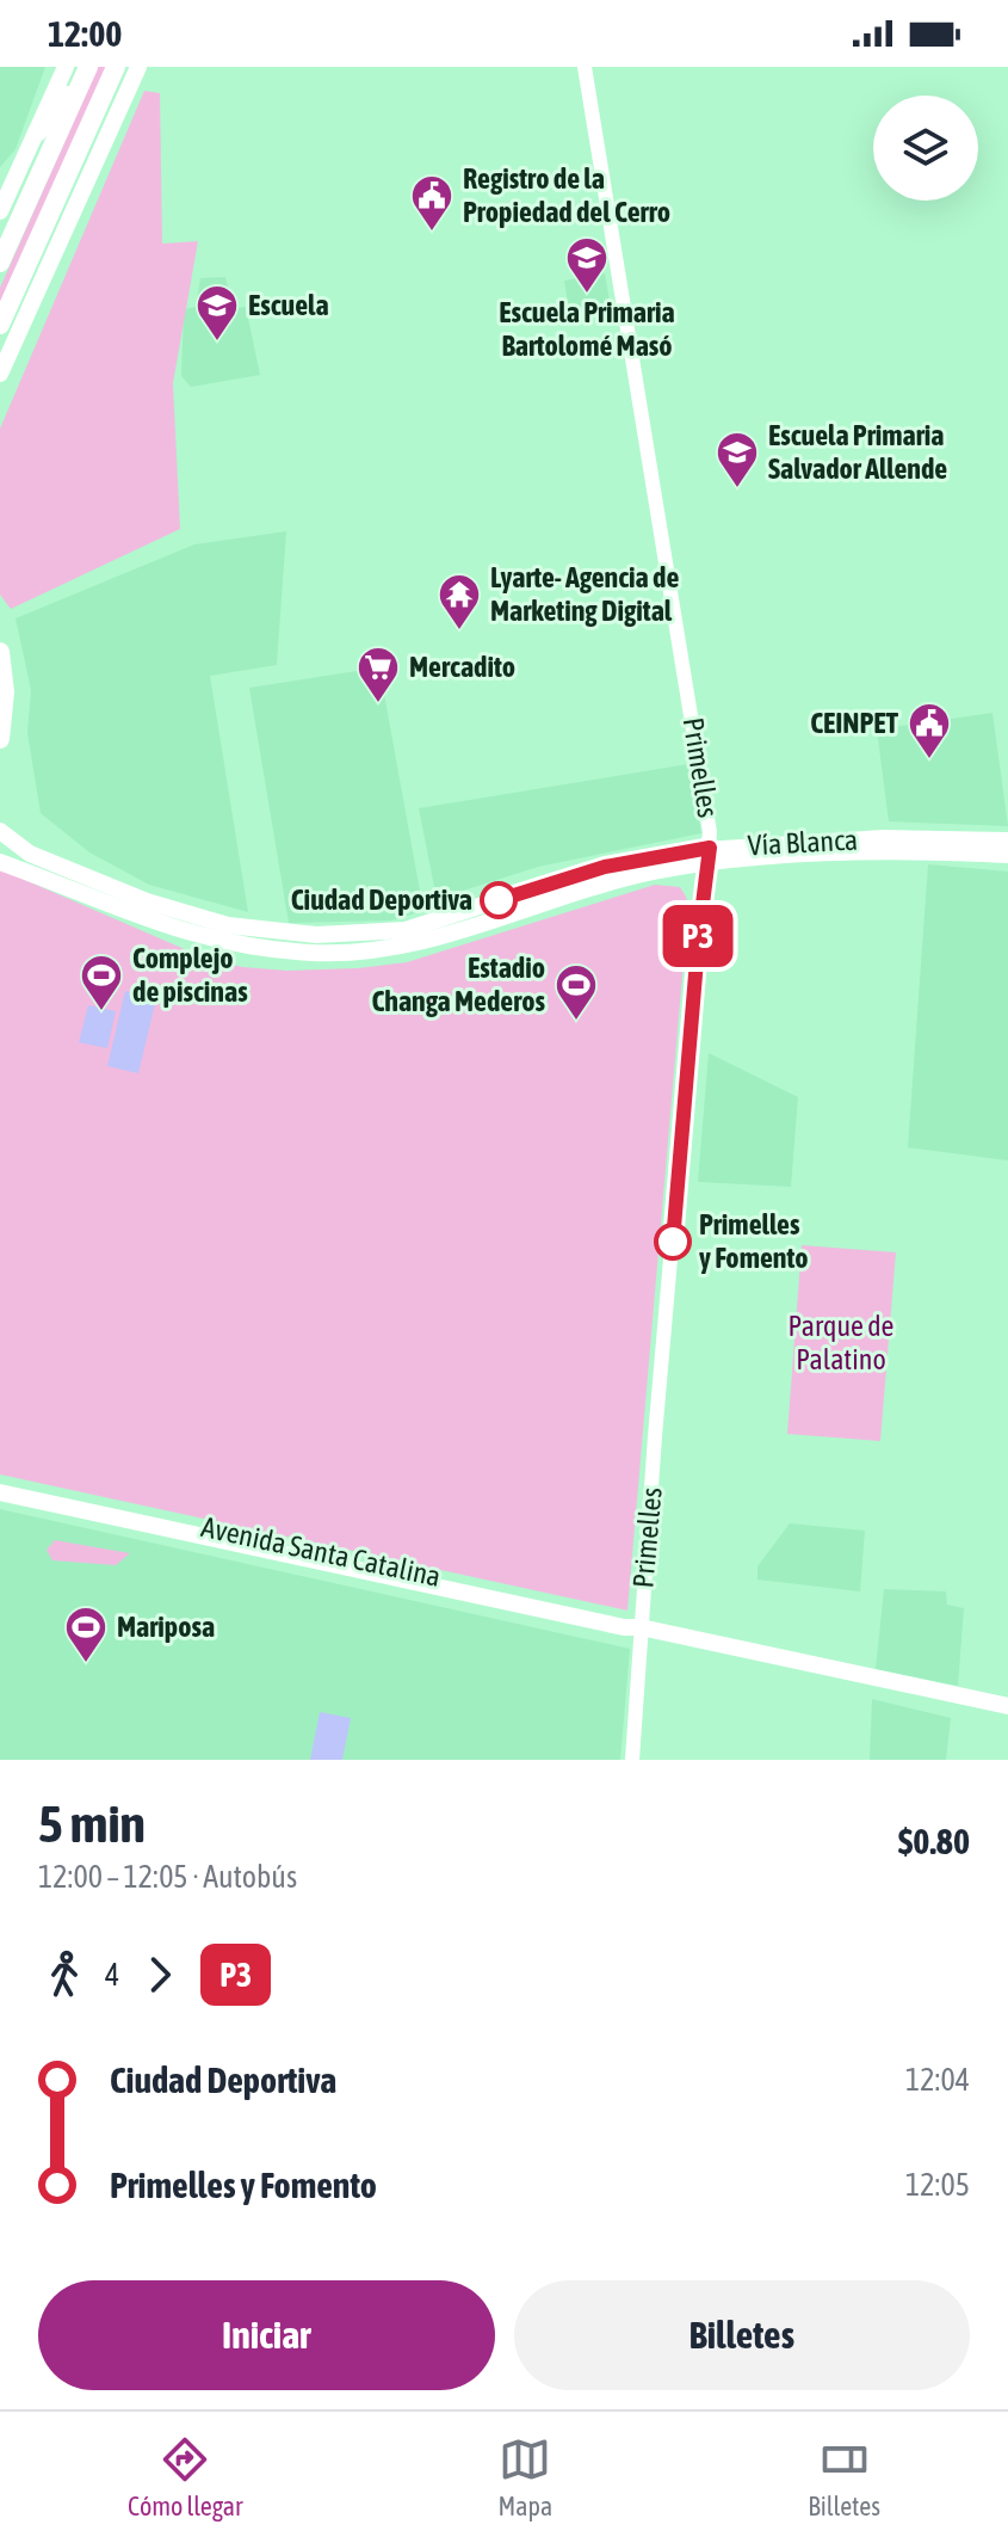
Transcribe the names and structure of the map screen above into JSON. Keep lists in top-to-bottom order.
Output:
{
  "streets": {
    "main road": ["Primelles", "Vía Blanca", "Avenida Santa Catalina"]
  },
  "crossings": [
    ["Primelles", "Vía Blanca"],
    ["Primelles", "Avenida Santa Catalina"]
  ],
  "parks": ["Parque de Palatino"],
  "places": {
    "public building": ["Registro de la Propiedad del Cerro", "CEINPET"],
    "school or university": ["Escuela Primaria Bartolomé Masó", "Escuela", "Escuela Primaria Salvador Allende"],
    "temple": ["Lyarte- Agencia de Marketing Digital"],
    "supermarket": ["Mercadito"],
    "other": ["Ciudad Deportiva", "Primelles y Fomento"],
    "sports": ["Complejo de piscinas", "Estadio Changa Mederos", "Mariposa"]
  },
  "lines": ["bus line P3"],
  "page": {
    "status": "12:00",
    "on_map": "P3",
    "heading": ["5 min", "12:00 – 12:05 · Autobús", "$0.80"],
    "legs": ["4", "P3"],
    "list": [
      {
        "name": "Ciudad Deportiva",
        "value": "12:04"
      },
      {
        "name": "Primelles y Fomento",
        "value": "12:05"
      }
    ],
    "buttons": ["Iniciar", "Billetes"],
    "tabs": ["Cómo llegar", "Mapa", "Billetes"]
  }
}
